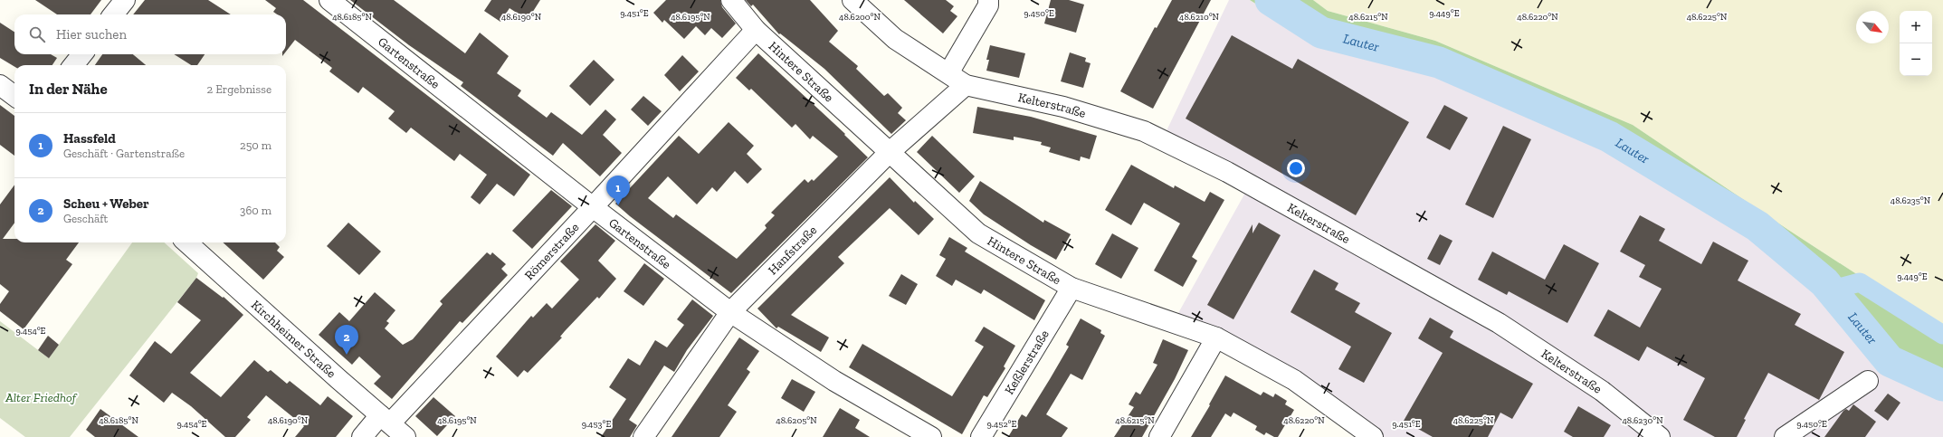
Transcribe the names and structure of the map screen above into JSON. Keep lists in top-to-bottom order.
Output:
{
  "streets": {
    "street": [
      "Gartenstraße",
      "Hintere Straße",
      "Kelterstraße",
      "Hanfstraße",
      "Römerstraße",
      "Kirchheimer Straße",
      "Keßlerstraße"
    ]
  },
  "crossings": [
    ["Gartenstraße", "Hanfstraße"],
    ["Gartenstraße", "Römerstraße"],
    ["Hintere Straße", "Hanfstraße"],
    ["Hintere Straße", "Römerstraße"],
    ["Hintere Straße", "Keßlerstraße"],
    ["Kelterstraße", "Hanfstraße"],
    ["Römerstraße", "Kirchheimer Straße"]
  ],
  "water": ["Lauter"],
  "parks": ["Alter Friedhof"],
  "north": "bottom right",
  "page": {
    "map_buttons": ["+", "−"],
    "search": "Hier suchen",
    "heading": ["In der Nähe", "2 Ergebnisse"],
    "list": [
      {
        "mark": "1",
        "name": "Hassfeld",
        "note": "Geschäft · Gartenstraße",
        "value": "250 m"
      },
      {
        "mark": "2",
        "name": "Scheu + Weber",
        "note": "Geschäft",
        "value": "360 m"
      }
    ],
    "pins": ["1", "2"]
  },
  "coordinates": [
    "9.451°E",
    "9.450°E",
    "9.449°E",
    "48.6185°N",
    "48.6190°N",
    "48.6195°N",
    "48.6200°N",
    "48.6210°N",
    "48.6215°N",
    "48.6220°N",
    "48.6225°N",
    "48.6235°N",
    "9.454°E",
    "48.6205°N",
    "48.6230°N",
    "9.453°E",
    "9.452°E"
  ]
}
